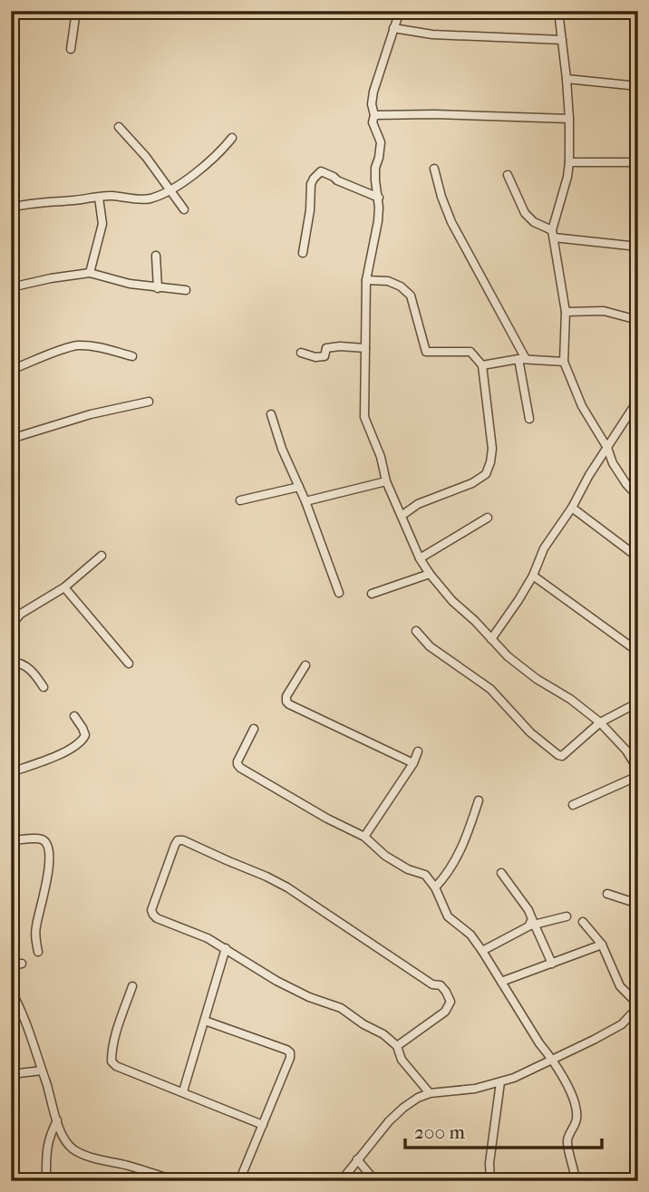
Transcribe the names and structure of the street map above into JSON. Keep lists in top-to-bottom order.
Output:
{
  "scale_bar": "200 m"
}
